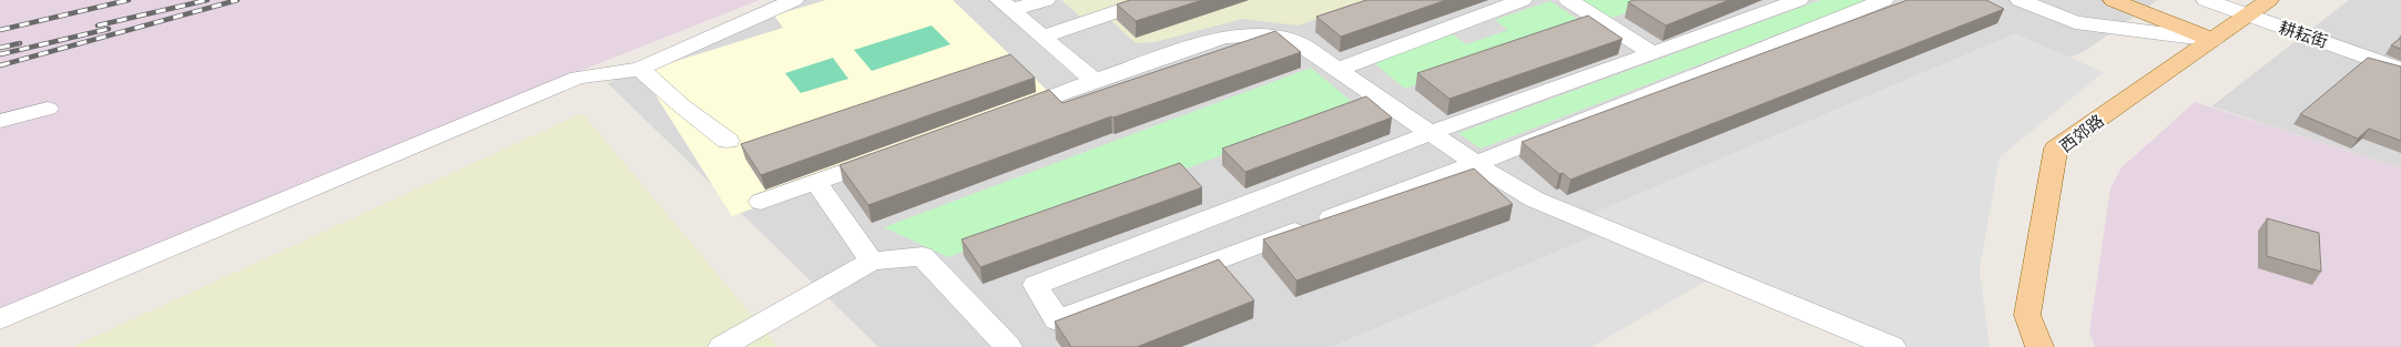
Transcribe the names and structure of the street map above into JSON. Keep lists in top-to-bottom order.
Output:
{
  "streets": {
    "main road": ["西郊路"],
    "street": ["耕耘街"]
  },
  "crossings": [
    ["耕耘街", "西郊路"]
  ]
}
